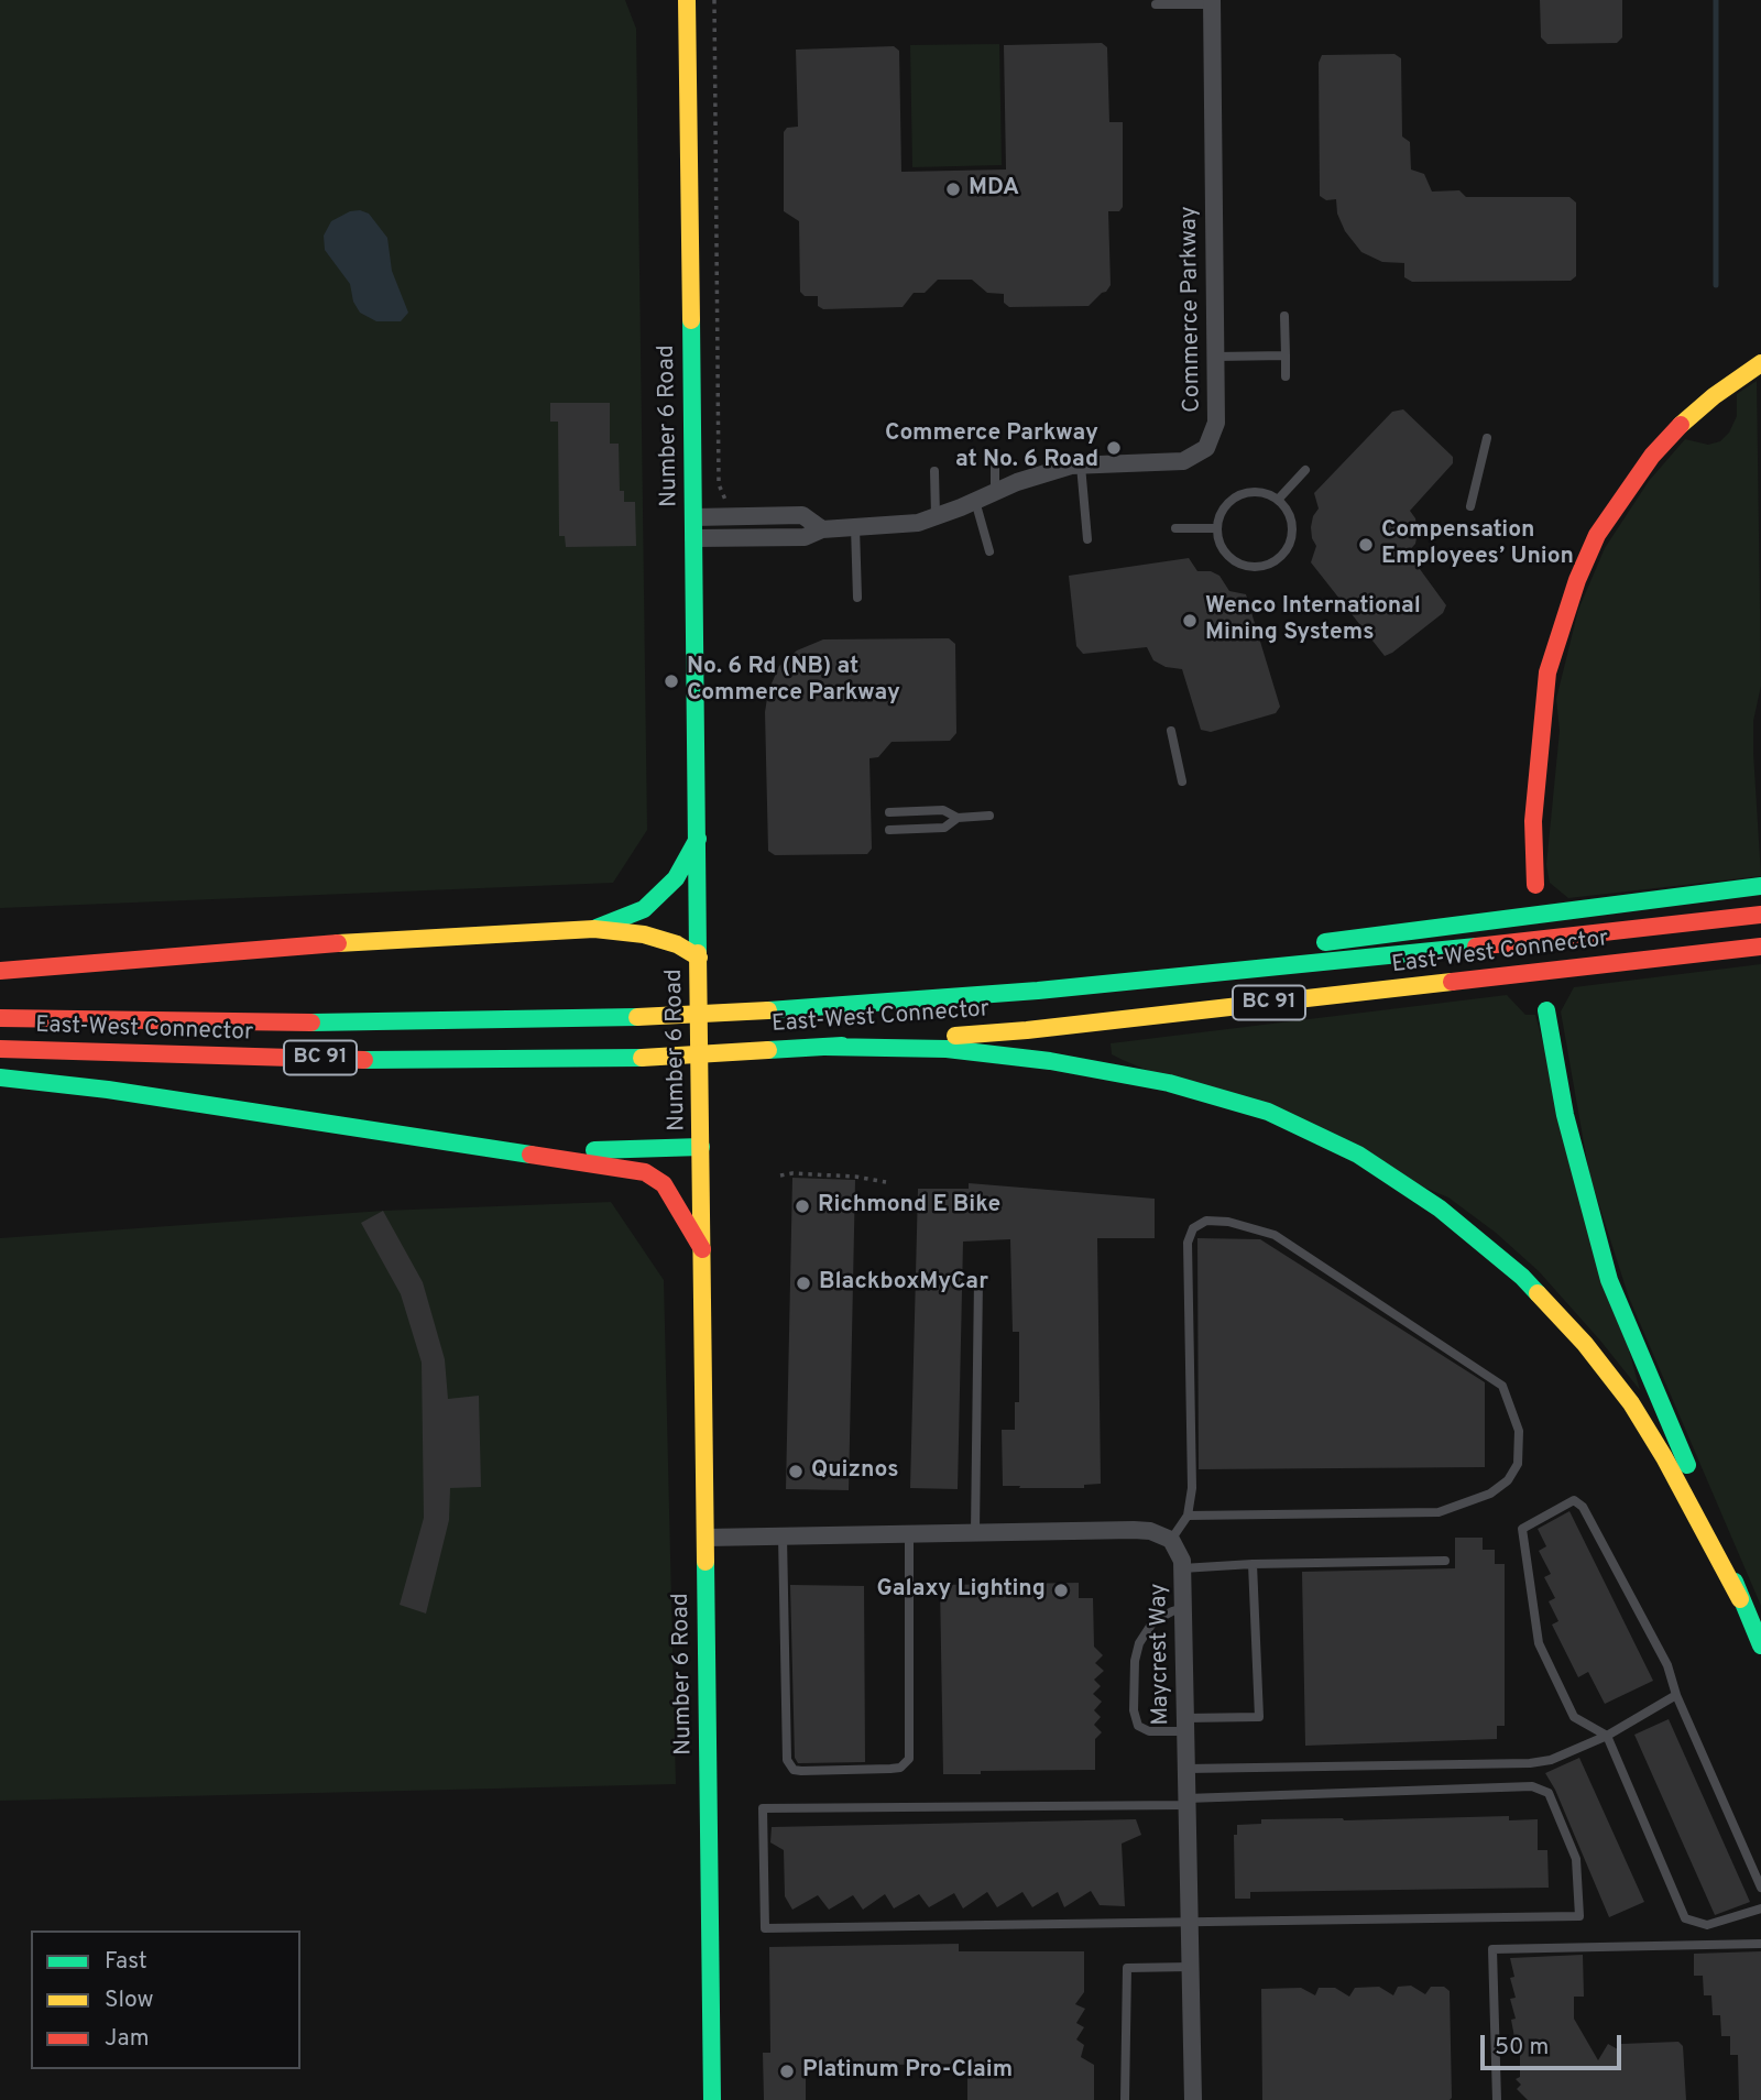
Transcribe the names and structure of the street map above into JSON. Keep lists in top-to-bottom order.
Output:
{
  "streets": {
    "main road": ["Number 6 Road", "East-West Connector", "BC 91"],
    "street": ["Commerce Parkway", "Maycrest Way"]
  },
  "crossings": [
    ["Commerce Parkway", "Number 6 Road"]
  ],
  "places": [
    "MDA",
    "Commerce Parkway at No. 6 Road",
    "Compensation Employees’ Union",
    "Wenco International Mining Systems",
    "No. 6 Rd (NB) at Commerce Parkway",
    "Richmond E Bike",
    "BlackboxMyCar",
    "Quiznos",
    "Galaxy Lighting",
    "Platinum Pro-Claim"
  ],
  "legend": ["Fast", "Slow", "Jam"],
  "scale_bar": "50 m"
}
